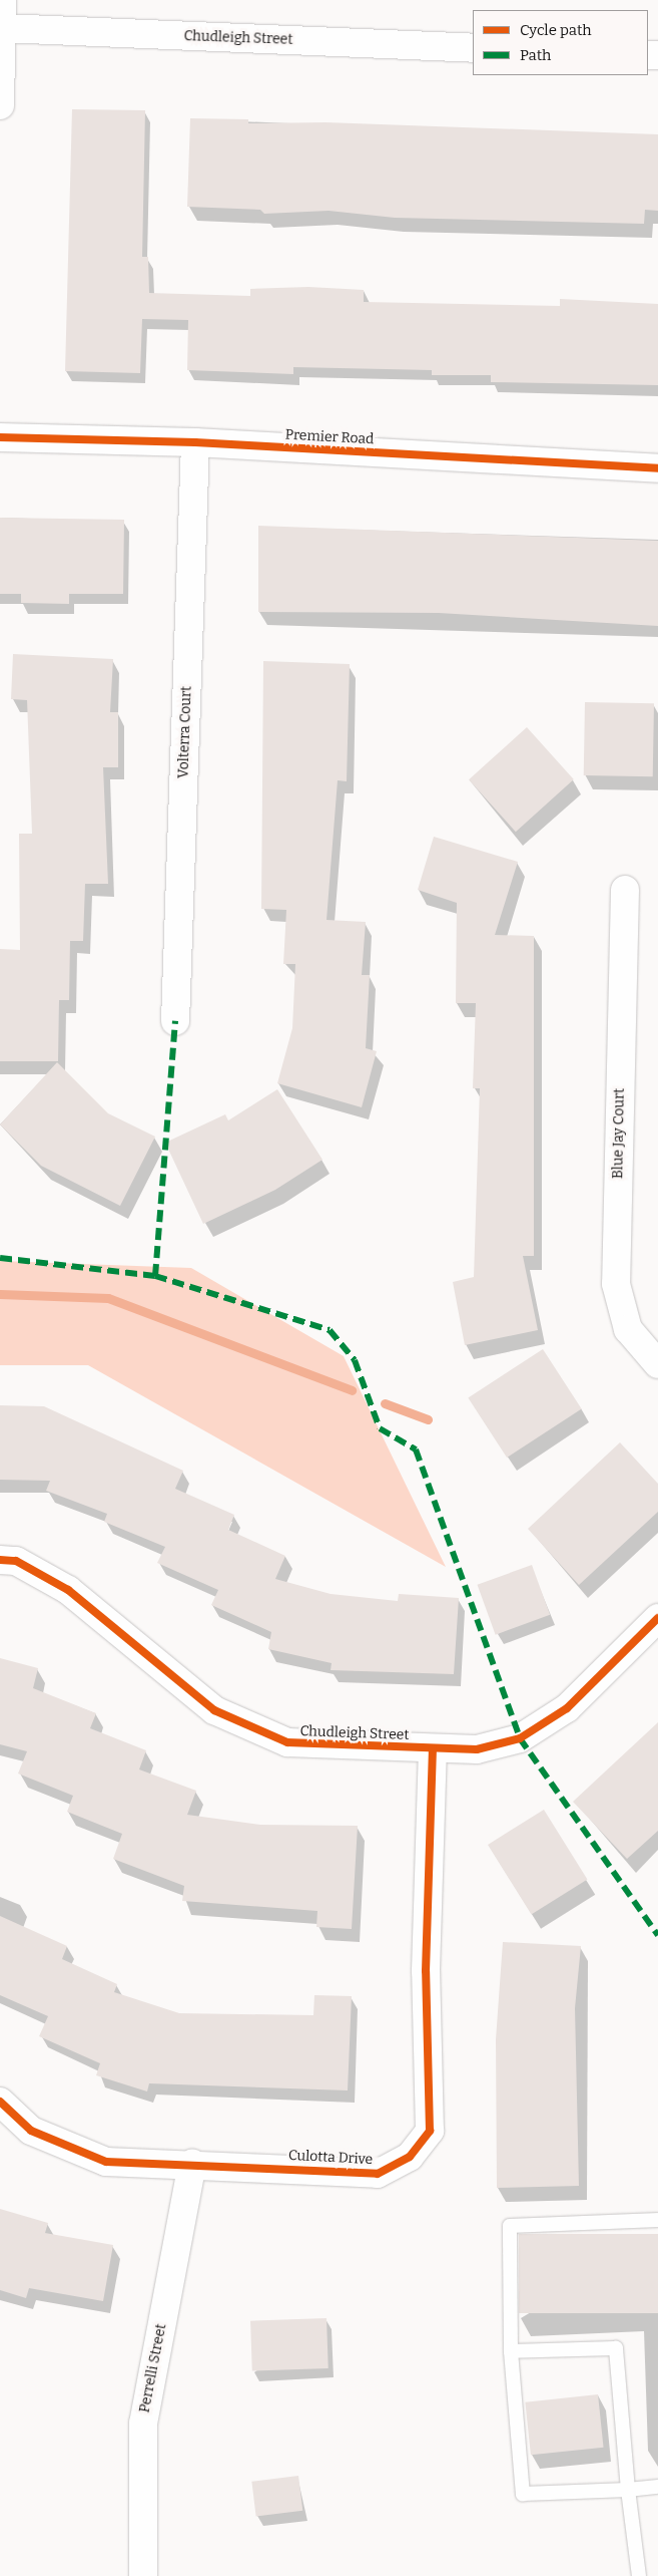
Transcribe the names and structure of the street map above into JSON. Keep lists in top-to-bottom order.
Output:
{
  "streets": {
    "street": [
      "Chudleigh Street",
      "Premier Road",
      "Volterra Court",
      "Blue Jay Court",
      "Culotta Drive",
      "Perrelli Street"
    ]
  },
  "crossings": [
    ["Chudleigh Street", "Culotta Drive"],
    ["Premier Road", "Volterra Court"],
    ["Culotta Drive", "Perrelli Street"]
  ],
  "legend": ["Cycle path", "Path"]
}
